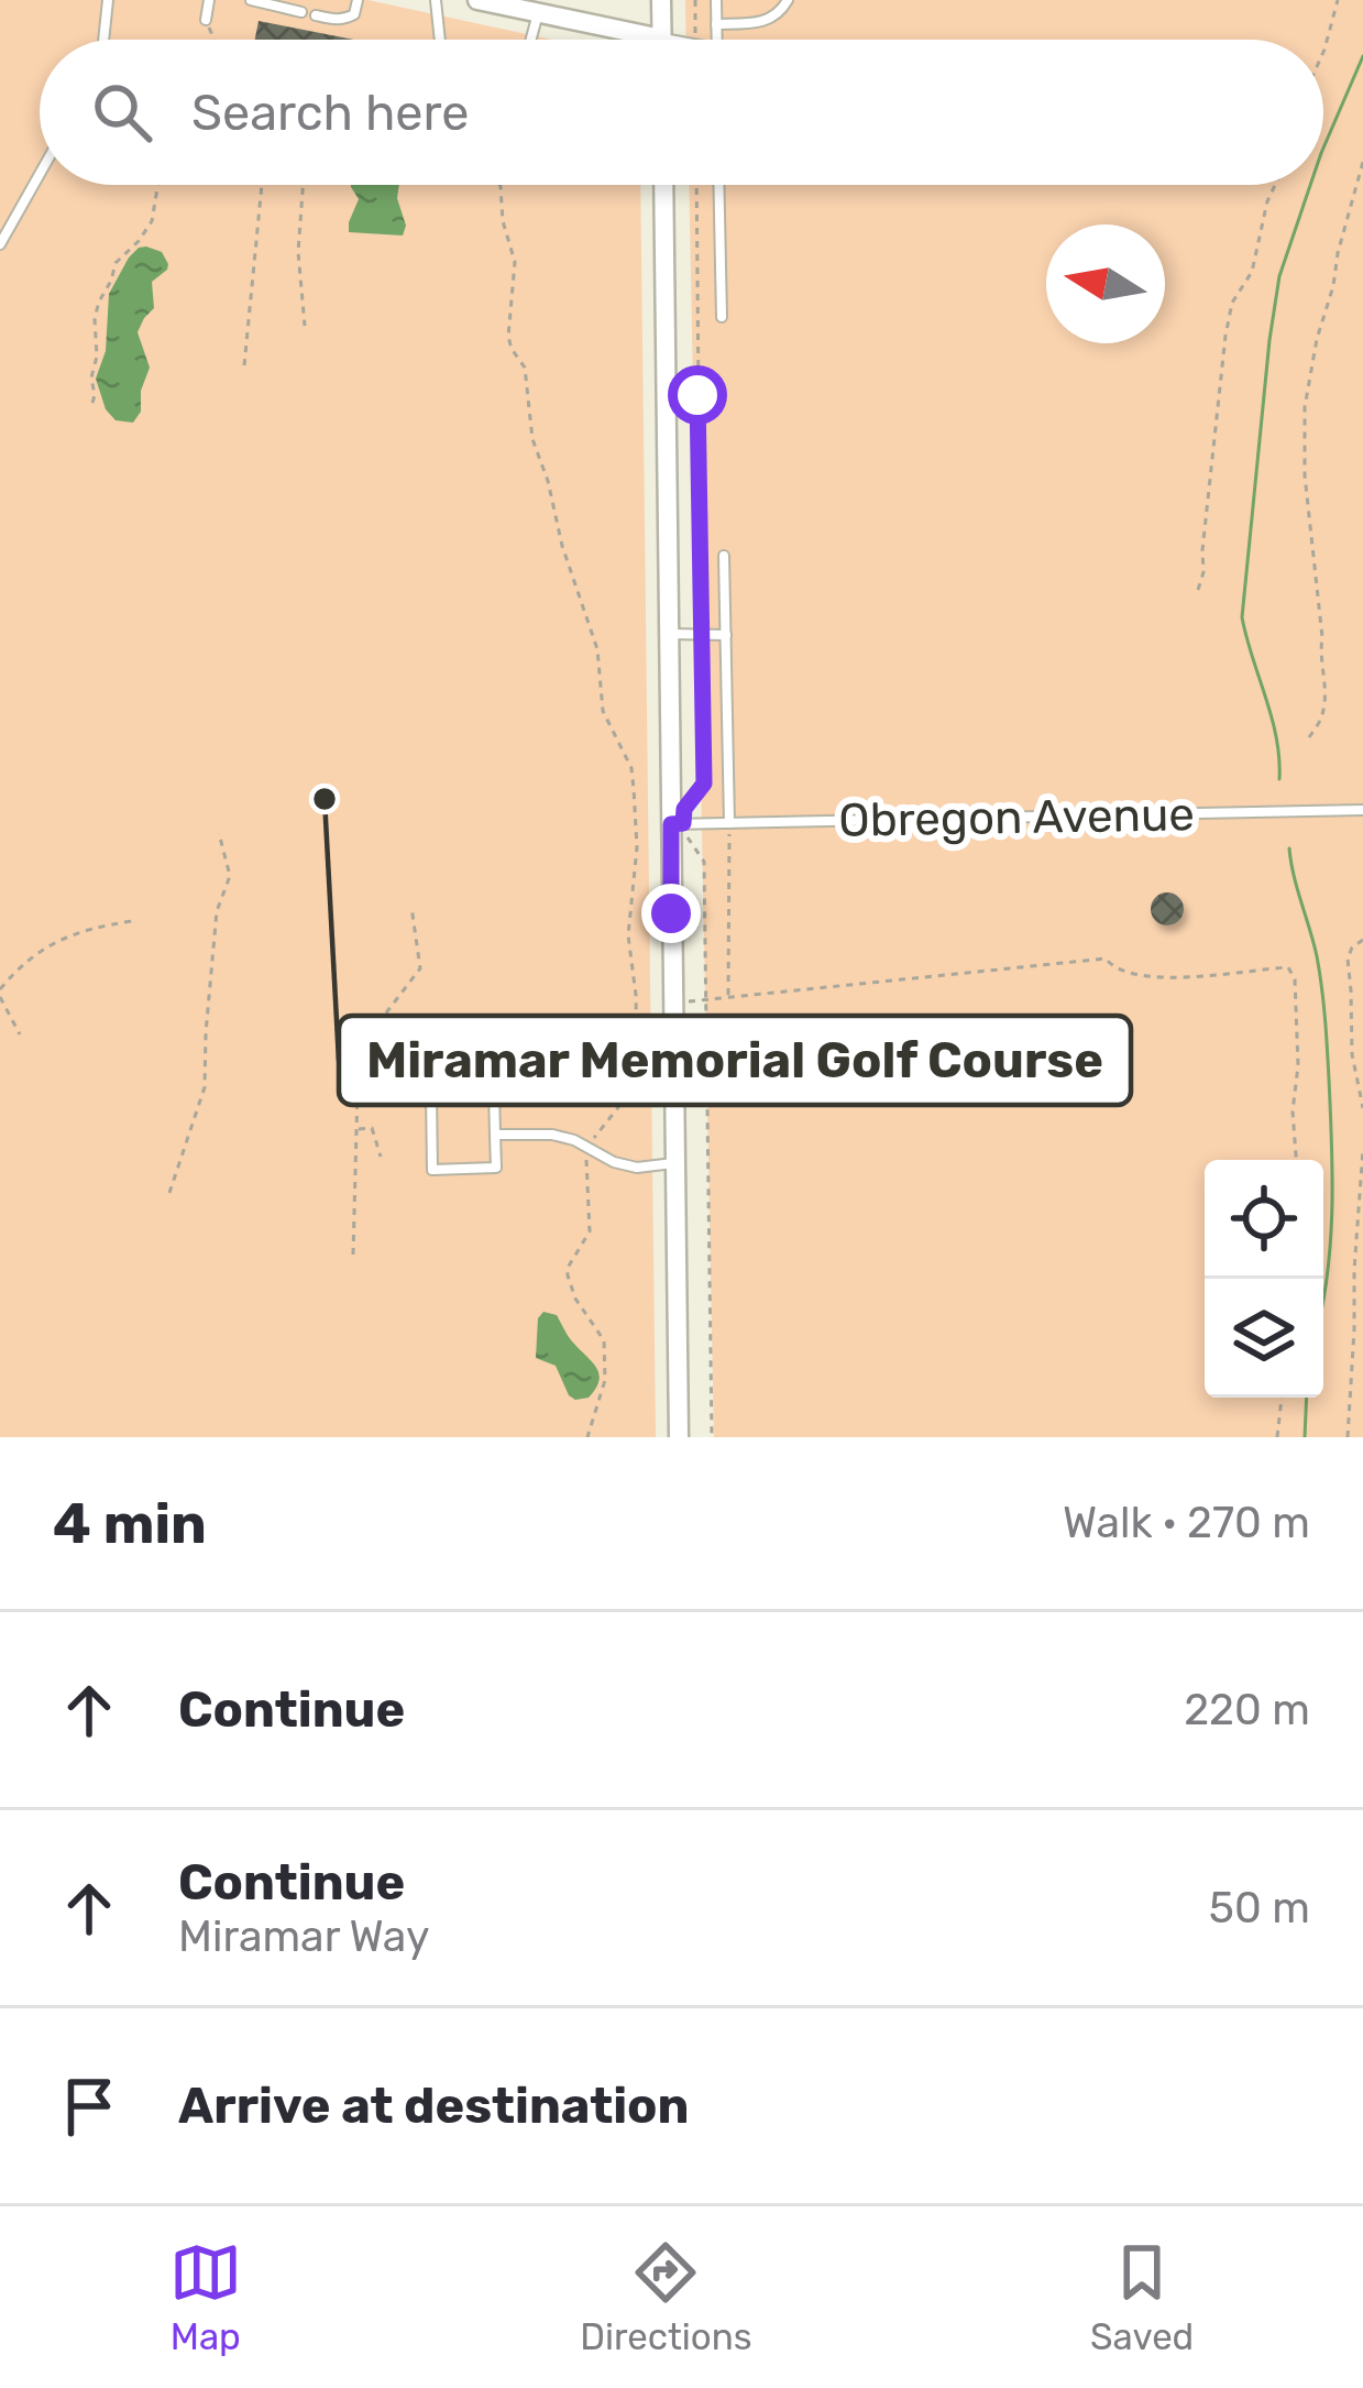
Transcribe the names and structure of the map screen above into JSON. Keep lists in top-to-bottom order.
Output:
{
  "streets": {
    "lane": ["Obregon Avenue"]
  },
  "places": ["Miramar Memorial Golf Course"],
  "north": "left",
  "page": {
    "search": "Search here",
    "heading": ["4 min", "Walk · 270 m"],
    "list": [
      ["Continue", "220 m"],
      ["Continue", "Miramar Way", "50 m"],
      "Arrive at destination"
    ],
    "nav": ["Map", "Directions", "Saved"]
  }
}
